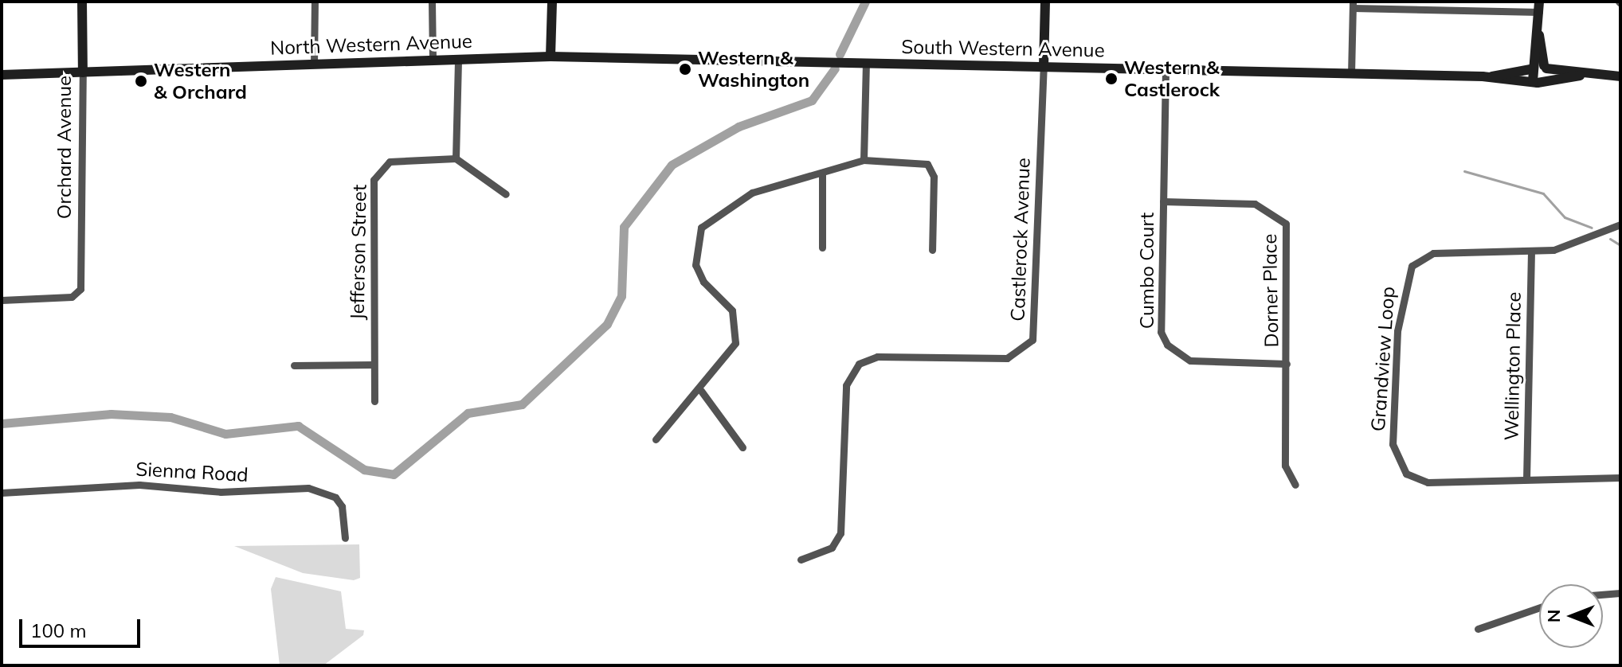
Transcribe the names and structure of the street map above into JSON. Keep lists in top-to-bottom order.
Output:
{
  "streets": {
    "main road": [
      "North Western Avenue",
      "South Western Avenue",
      "Orchard Avenue",
      "Castlerock Avenue"
    ],
    "street": [
      "Jefferson Street",
      "Cumbo Court",
      "Dorner Place",
      "Grandview Loop",
      "Wellington Place",
      "Sienna Road"
    ]
  },
  "crossings": [
    ["North Western Avenue", "South Western Avenue"],
    ["North Western Avenue", "Orchard Avenue"],
    ["South Western Avenue", "Castlerock Avenue"],
    ["South Western Avenue", "Cumbo Court"],
    ["Cumbo Court", "Dorner Place"],
    ["Grandview Loop", "Wellington Place"]
  ],
  "places": ["Western & Washington", "Western & Castlerock", "Western & Orchard"],
  "scale_bar": "100 m",
  "north": "left"
}
